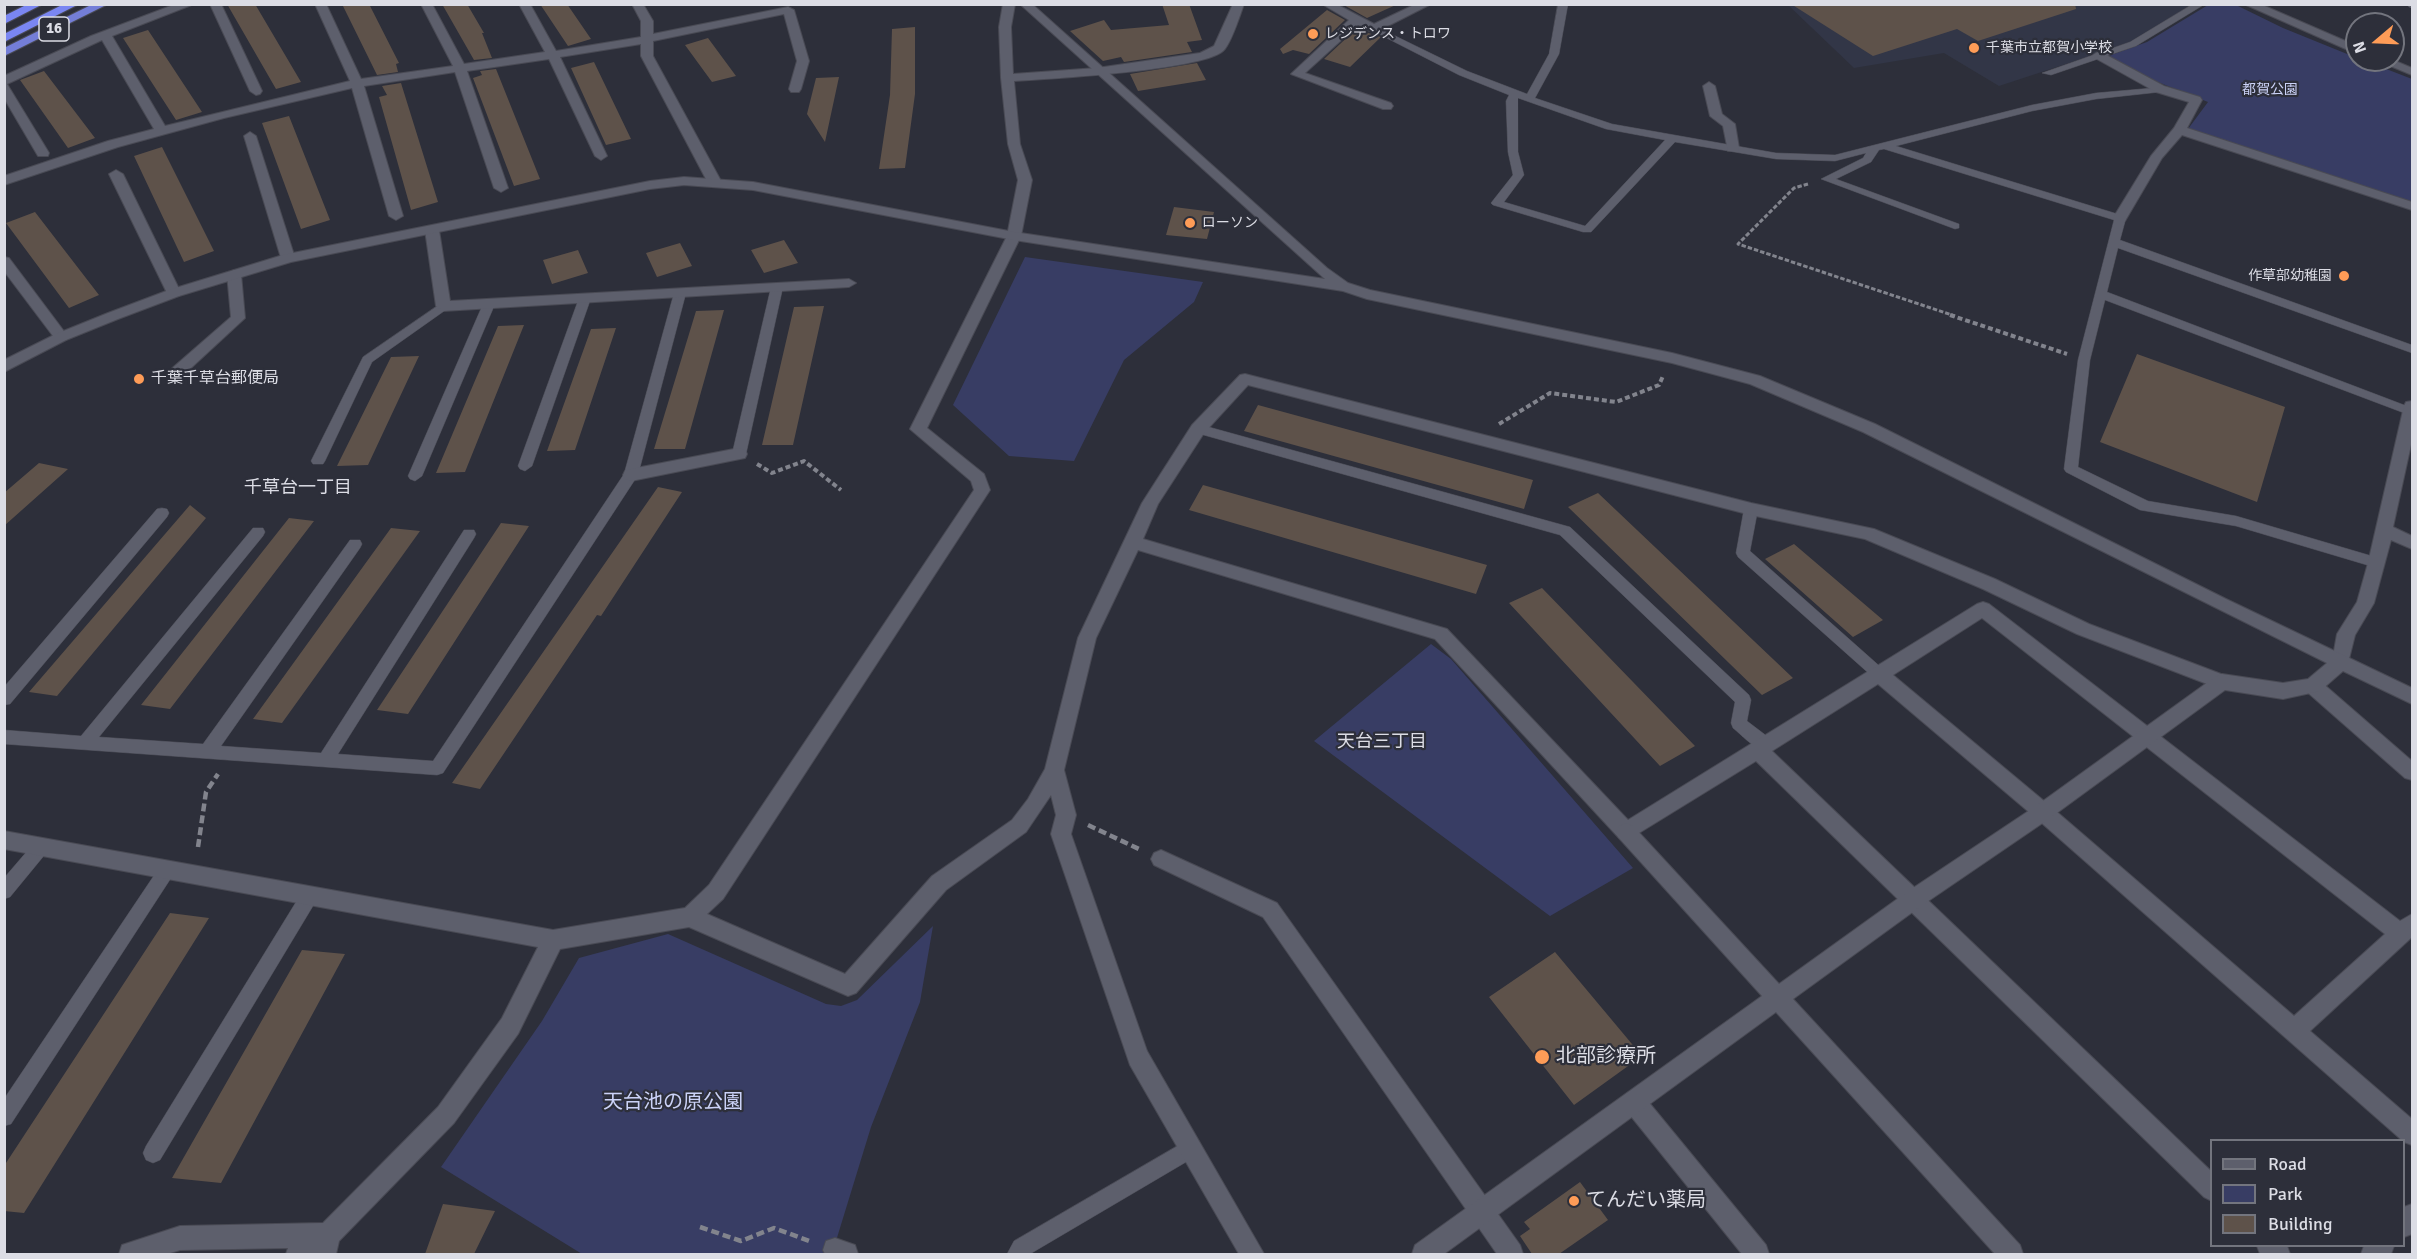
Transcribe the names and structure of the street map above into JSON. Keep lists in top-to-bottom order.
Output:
{
  "streets": {
    "highway": ["16"]
  },
  "districts": ["千草台一丁目", "天台三丁目"],
  "parks": ["都賀公園", "天台池の原公園"],
  "places": [
    "レジデンス・トロワ",
    "千葉市立都賀小学校",
    "ローソン",
    "作草部幼稚園",
    "千葉千草台郵便局",
    "北部診療所",
    "てんだい薬局"
  ],
  "legend": ["Road", "Park", "Building"],
  "north": "left"
}
